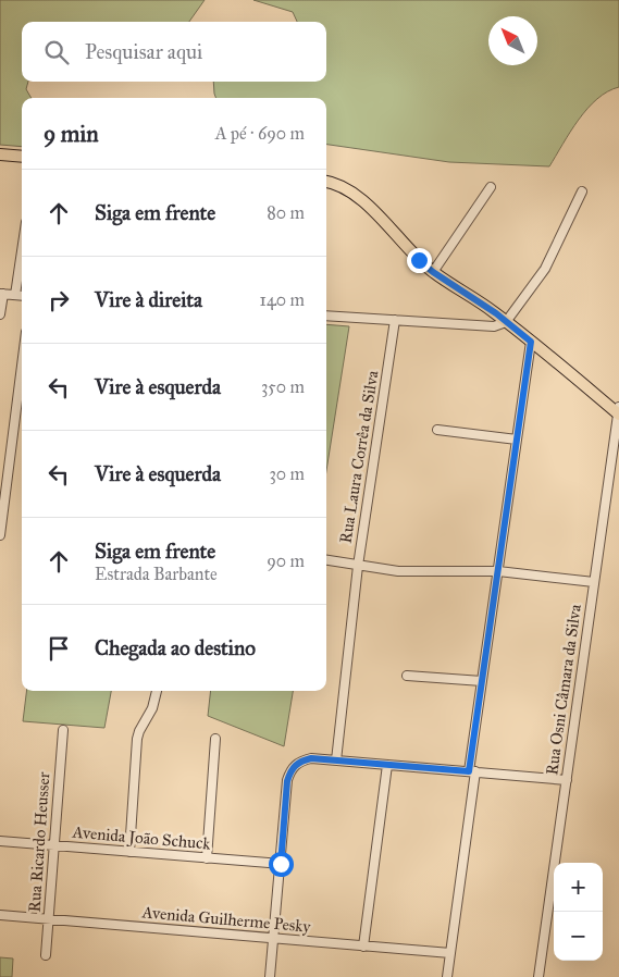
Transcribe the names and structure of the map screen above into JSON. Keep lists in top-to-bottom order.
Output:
{
  "streets": {
    "street": [
      "Rua Laura Corrêa da Silva",
      "Rua Osni Câmara da Silva",
      "Avenida João Schuck",
      "Rua Ricardo Heusser",
      "Avenida Guilherme Pesky"
    ]
  },
  "crossings": [
    ["Avenida João Schuck", "Rua Ricardo Heusser"],
    ["Rua Ricardo Heusser", "Avenida Guilherme Pesky"]
  ],
  "north": "top left",
  "page": {
    "search": "Pesquisar aqui",
    "heading": ["9 min", "A pé · 690 m"],
    "list": [
      ["Siga em frente", "80 m"],
      ["Vire à direita", "140 m"],
      ["Vire à esquerda", "350 m"],
      ["Vire à esquerda", "30 m"],
      ["Siga em frente", "Estrada Barbante", "90 m"],
      "Chegada ao destino"
    ],
    "map_buttons": ["+", "−"]
  }
}
